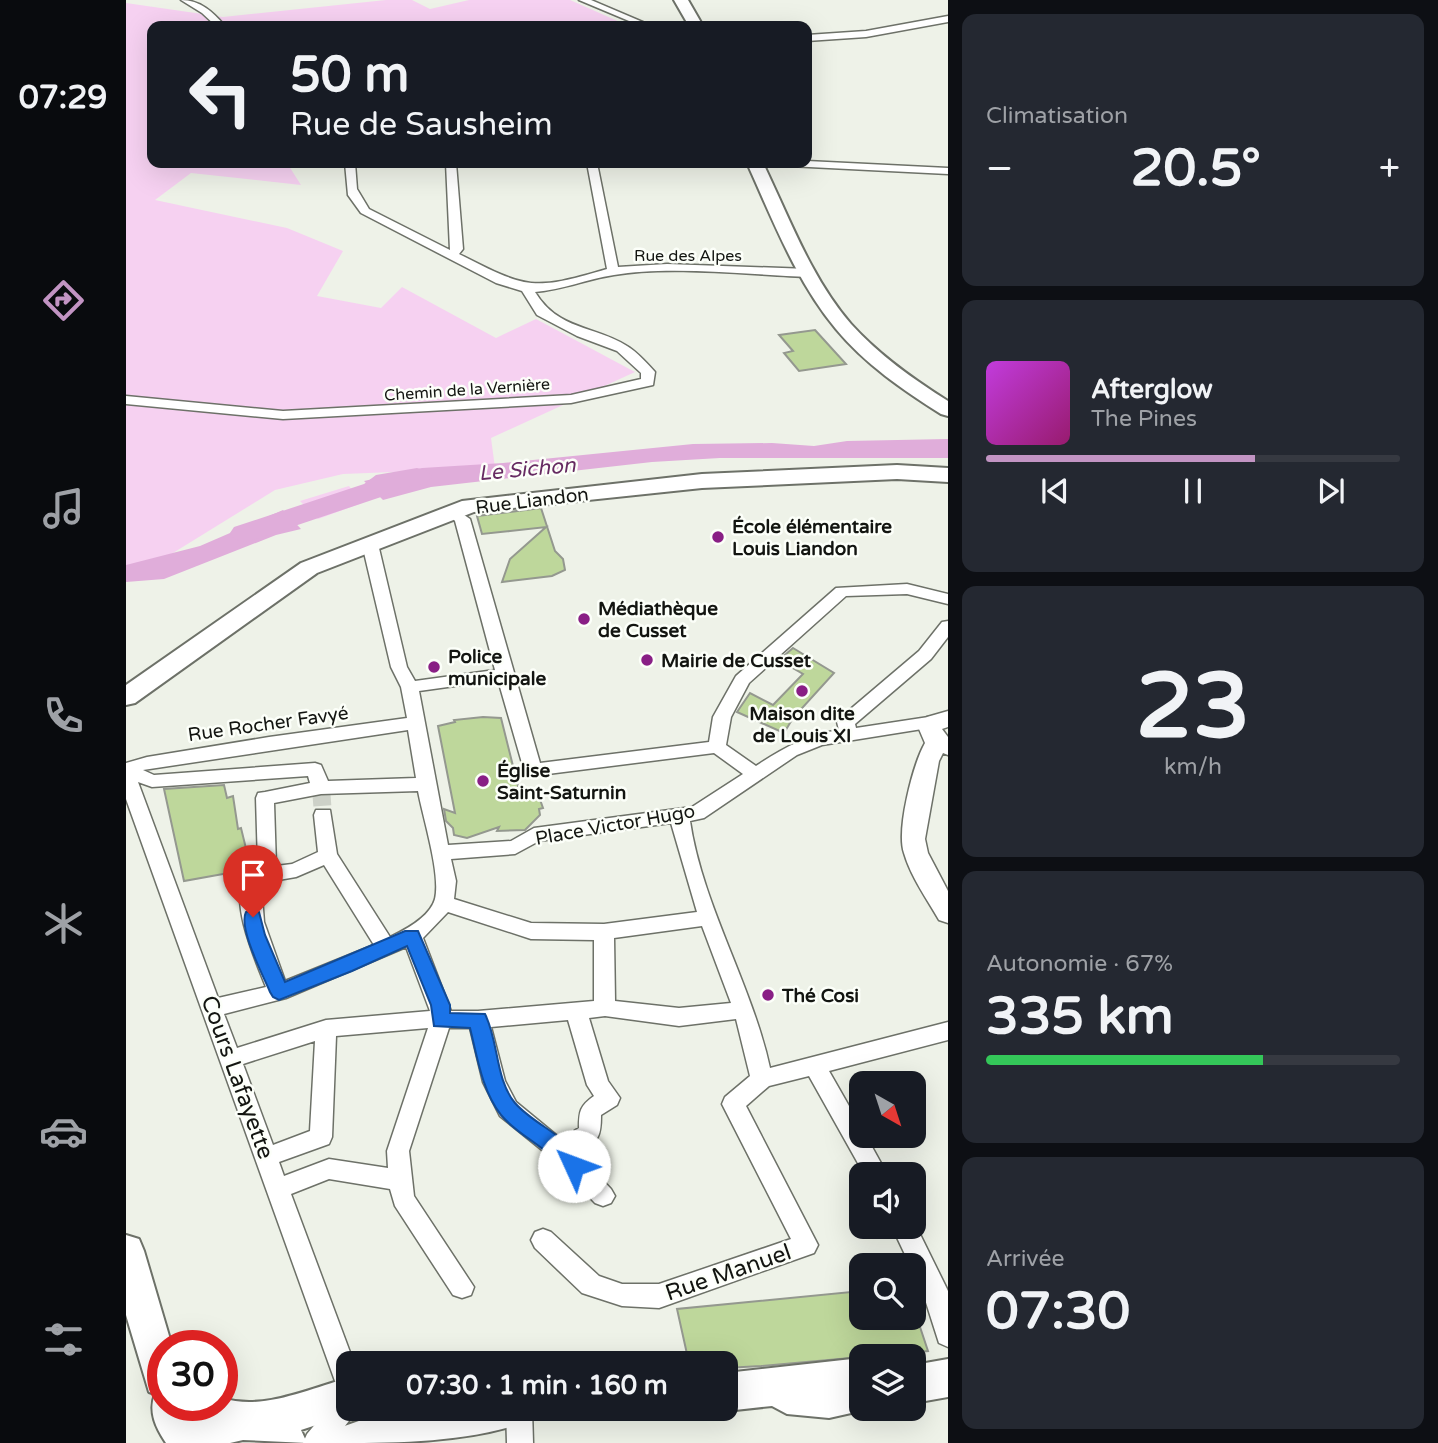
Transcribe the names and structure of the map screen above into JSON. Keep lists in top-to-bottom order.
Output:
{
  "streets": {
    "main road": ["Rue Liandon"],
    "street": [
      "Rue des Alpes",
      "Chemin de la Vernière",
      "Rue Rocher Favyé",
      "Place Victor Hugo",
      "Cours Lafayette",
      "Rue Manuel"
    ]
  },
  "crossings": [
    ["Rue des Alpes", "Chemin de la Vernière"],
    ["Rue Rocher Favyé", "Cours Lafayette"]
  ],
  "water": ["Le Sichon"],
  "places": [
    "École élémentaire Louis Liandon",
    "Médiathèque de Cusset",
    "Mairie de Cusset",
    "Police municipale",
    "Maison dite de Louis XI",
    "Église Saint-Saturnin",
    "Thé Cosi"
  ],
  "north": "bottom right",
  "page": {
    "tabs": "07:29",
    "tile": [
      "Climatisation",
      ["23", "km/h"],
      ["Autonomie · 67%", "335 km"],
      ["Arrivée", "07:30"]
    ],
    "turn": ["50 m", "Rue de Sausheim"],
    "heat": ["−", "20.5°", "+"],
    "song": ["Afterglow", "The Pines"],
    "limit": "30",
    "trip": "07:30 · 1 min · 160 m"
  }
}
